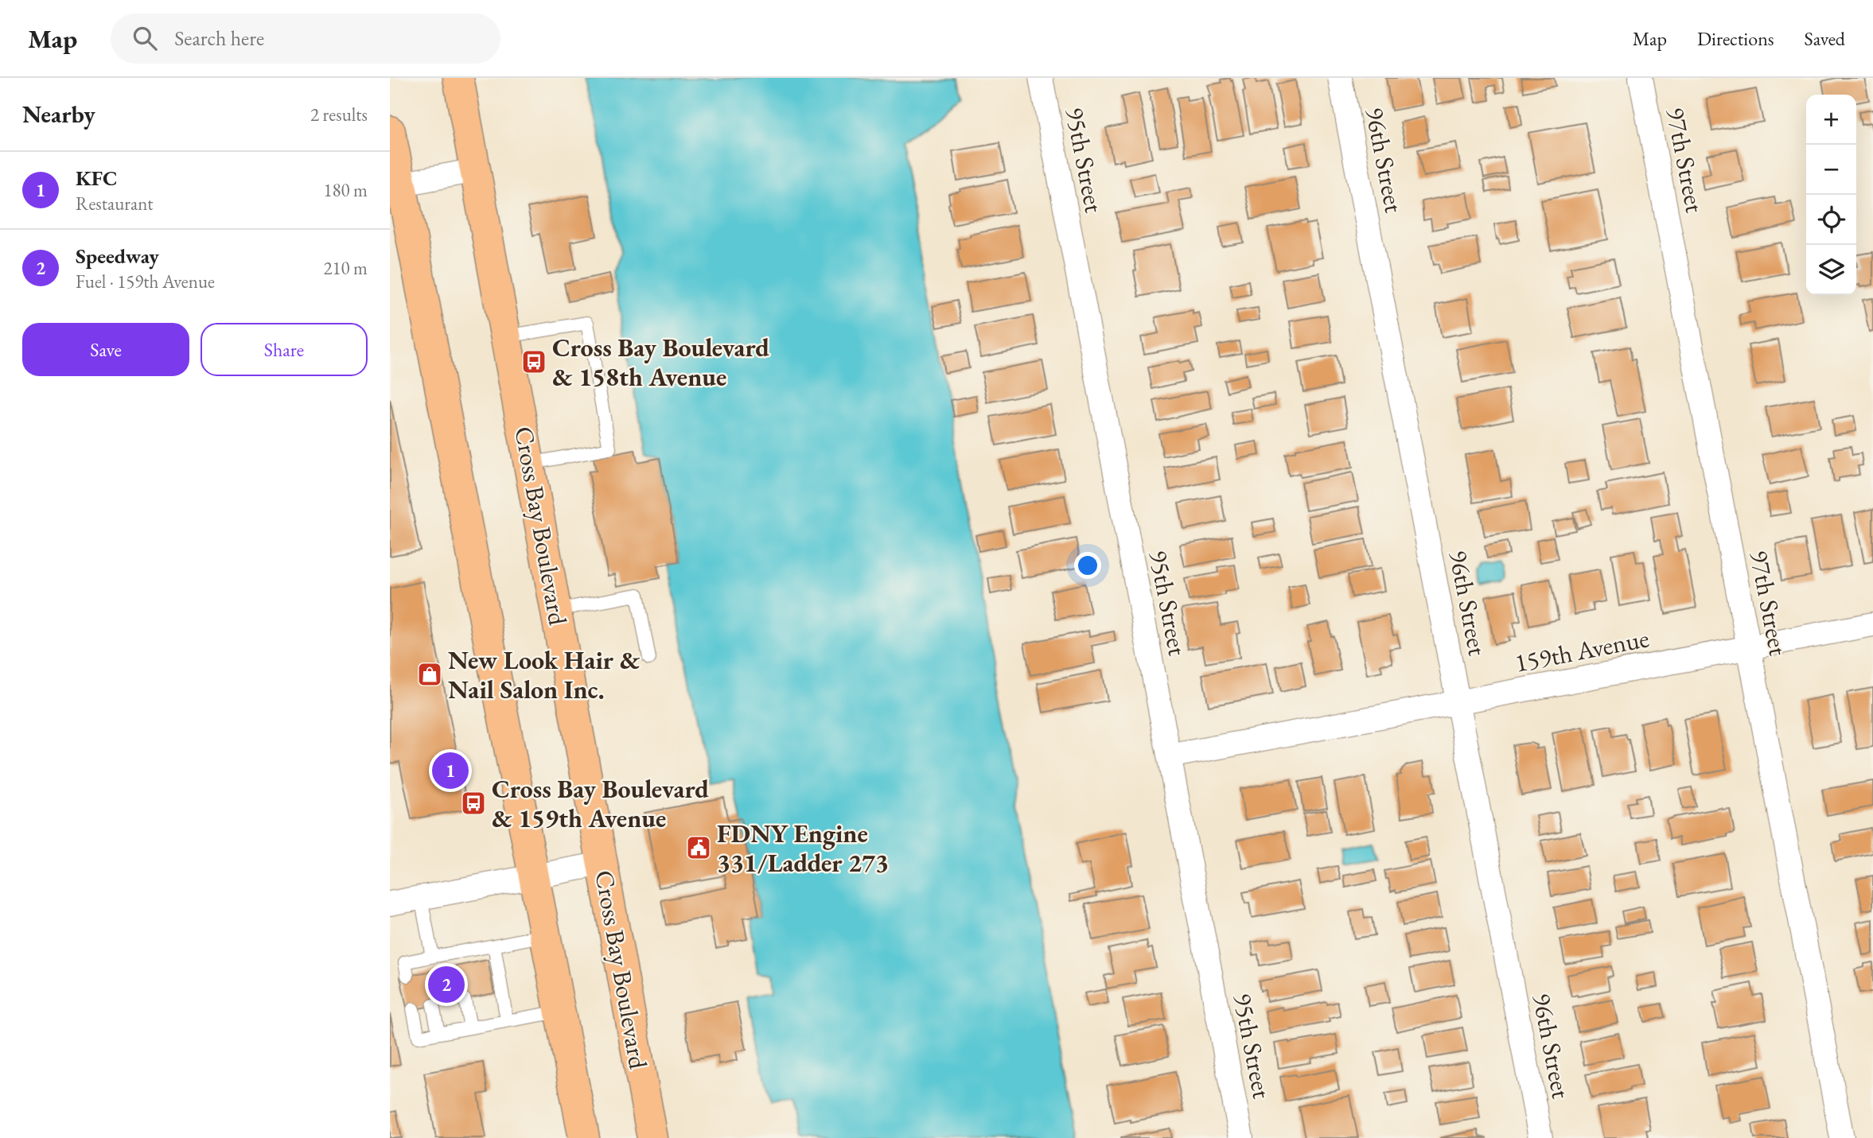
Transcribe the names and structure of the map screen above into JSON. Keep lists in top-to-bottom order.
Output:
{
  "streets": {
    "main road": ["Cross Bay Boulevard"],
    "street": [
      "95th Street",
      "96th Street",
      "97th Street",
      "159th Avenue"
    ]
  },
  "crossings": [
    ["95th Street", "159th Avenue"],
    ["96th Street", "159th Avenue"],
    ["97th Street", "159th Avenue"]
  ],
  "places": {
    "bus stop": ["Cross Bay Boulevard & 158th Avenue", "Cross Bay Boulevard & 159th Avenue"],
    "shop": ["New Look Hair & Nail Salon Inc."],
    "public building": ["FDNY Engine 331/Ladder 273"]
  },
  "page": {
    "header": "Map",
    "search": "Search here",
    "nav": ["Map", "Directions", "Saved"],
    "heading": ["Nearby", "2 results"],
    "map_buttons": ["+", "−"],
    "list": [
      {
        "mark": "1",
        "name": "KFC",
        "note": "Restaurant",
        "value": "180 m"
      },
      {
        "mark": "2",
        "name": "Speedway",
        "note": "Fuel · 159th Avenue",
        "value": "210 m"
      }
    ],
    "buttons": ["Save", "Share"],
    "pins": ["1", "2"]
  }
}
